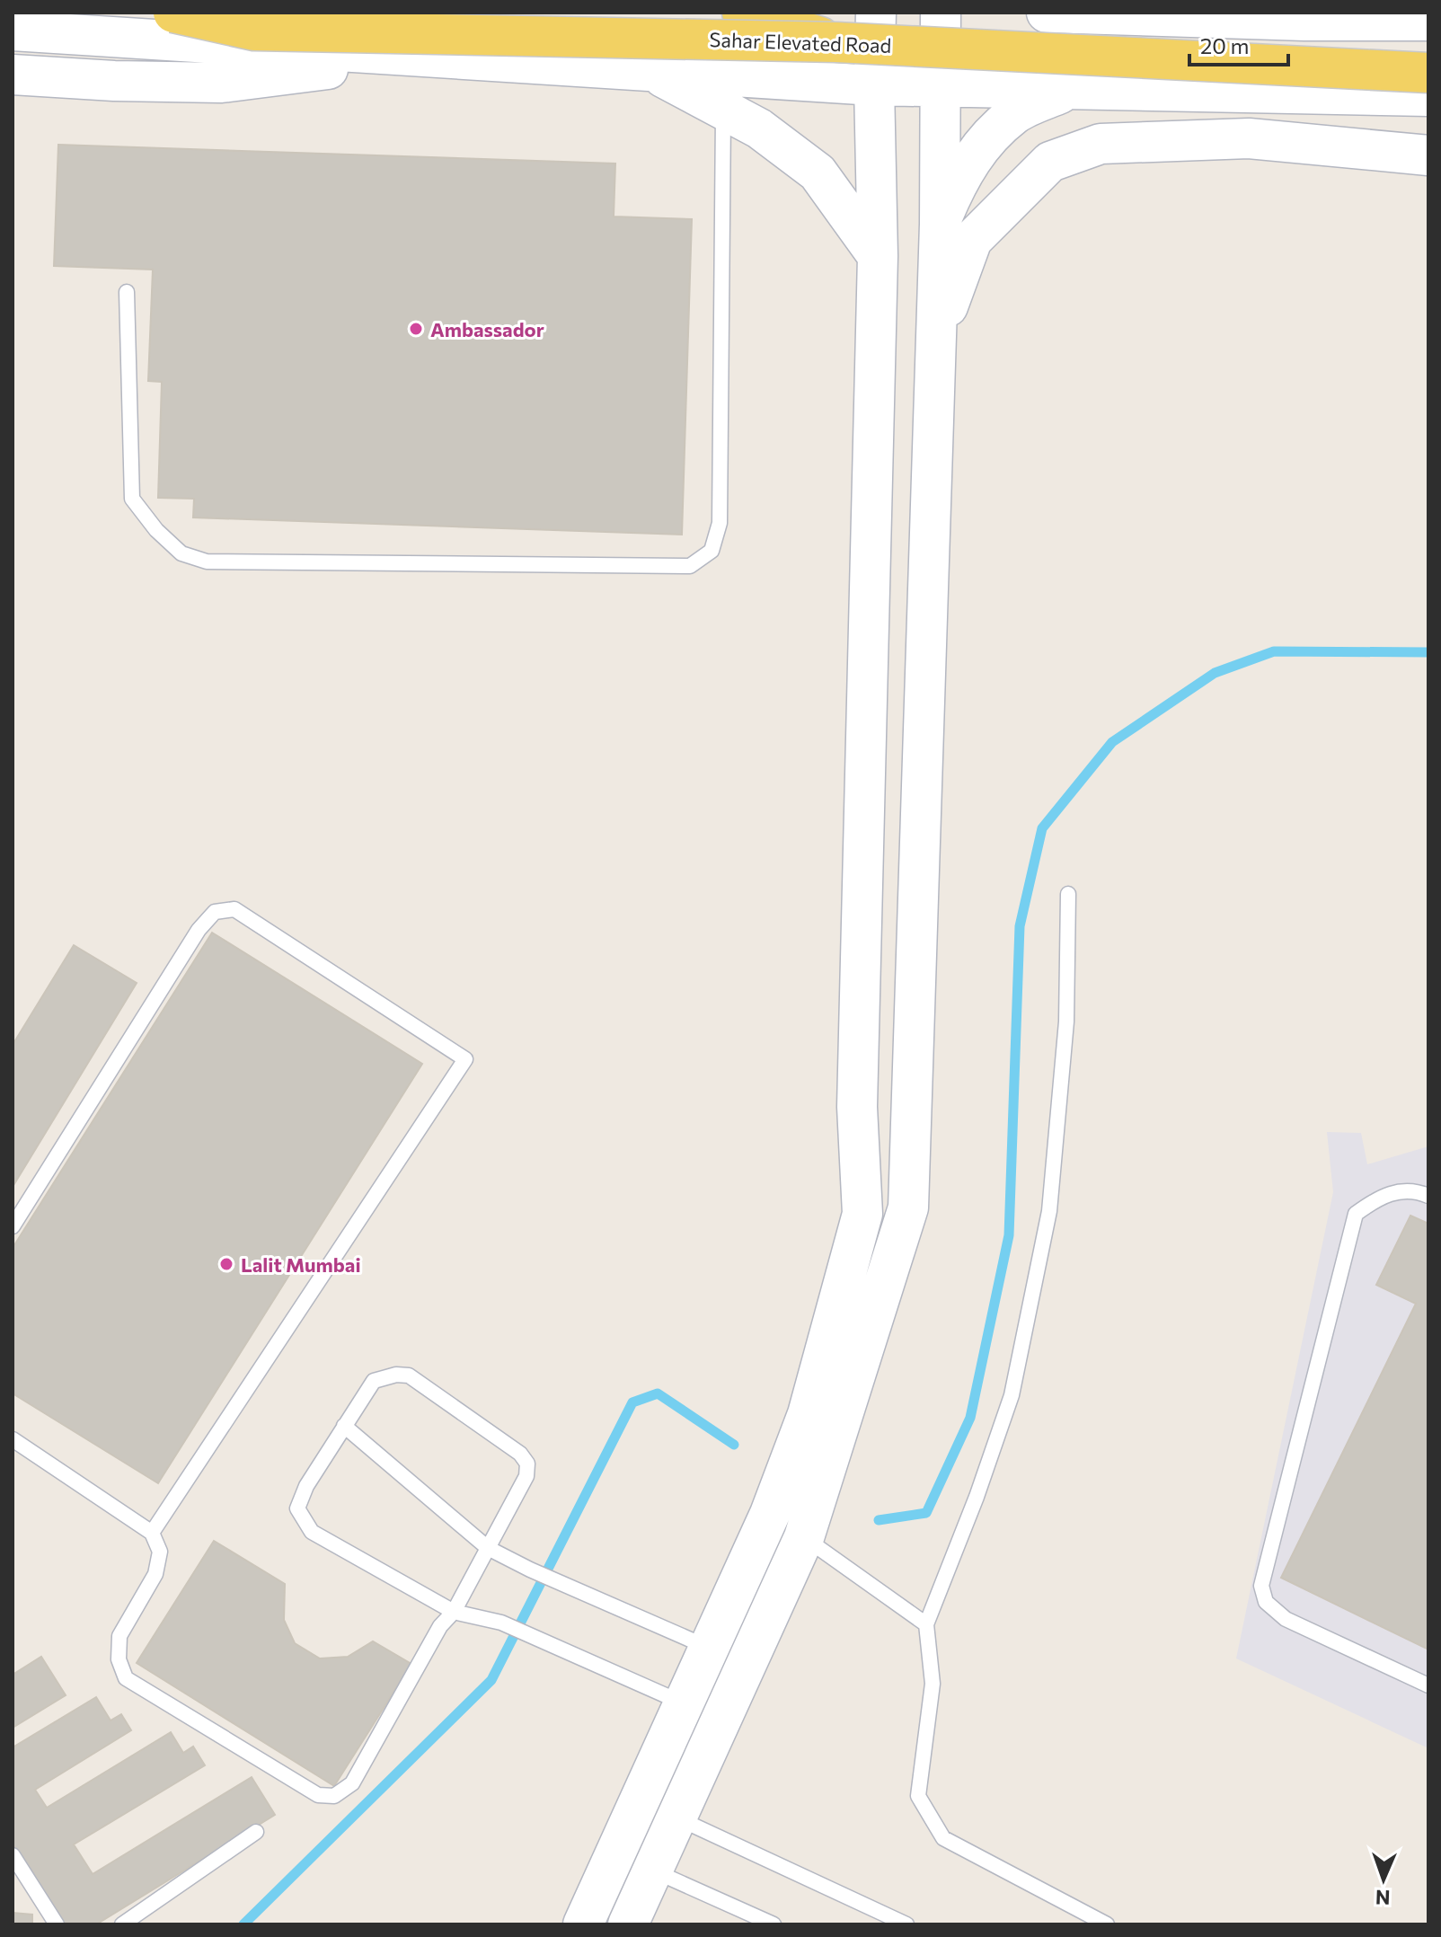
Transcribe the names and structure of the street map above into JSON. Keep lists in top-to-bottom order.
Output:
{
  "streets": {
    "main road": ["Sahar Elevated Road"]
  },
  "places": ["Ambassador", "Lalit Mumbai"],
  "scale_bar": "20 m",
  "north": "bottom"
}
